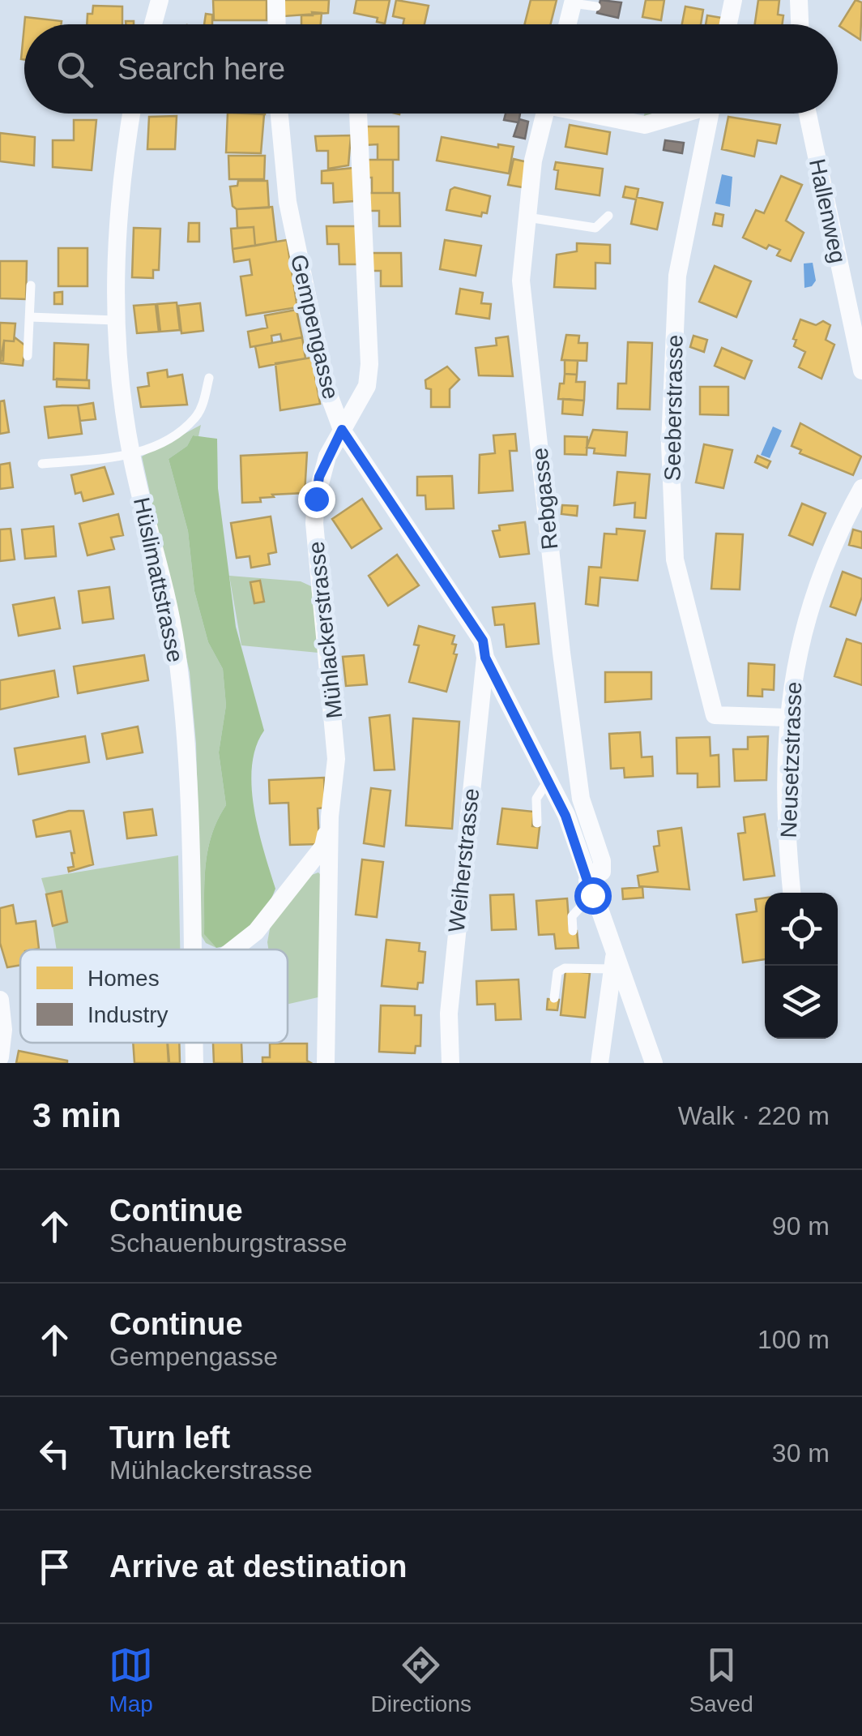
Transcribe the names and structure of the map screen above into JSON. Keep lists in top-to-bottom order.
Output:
{
  "streets": {
    "street": [
      "Hallenweg",
      "Gempengasse",
      "Seeberstrasse",
      "Rebgasse",
      "Hüslimattstrasse",
      "Mühlackerstrasse",
      "Neusetzstrasse",
      "Weiherstrasse"
    ]
  },
  "crossings": [
    ["Gempengasse", "Rebgasse"],
    ["Gempengasse", "Mühlackerstrasse"],
    ["Gempengasse", "Weiherstrasse"],
    ["Seeberstrasse", "Neusetzstrasse"]
  ],
  "legend": ["Homes", "Industry"],
  "page": {
    "search": "Search here",
    "heading": ["3 min", "Walk · 220 m"],
    "list": [
      ["Continue", "Schauenburgstrasse", "90 m"],
      ["Continue", "Gempengasse", "100 m"],
      ["Turn left", "Mühlackerstrasse", "30 m"],
      "Arrive at destination"
    ],
    "nav": ["Map", "Directions", "Saved"]
  }
}
